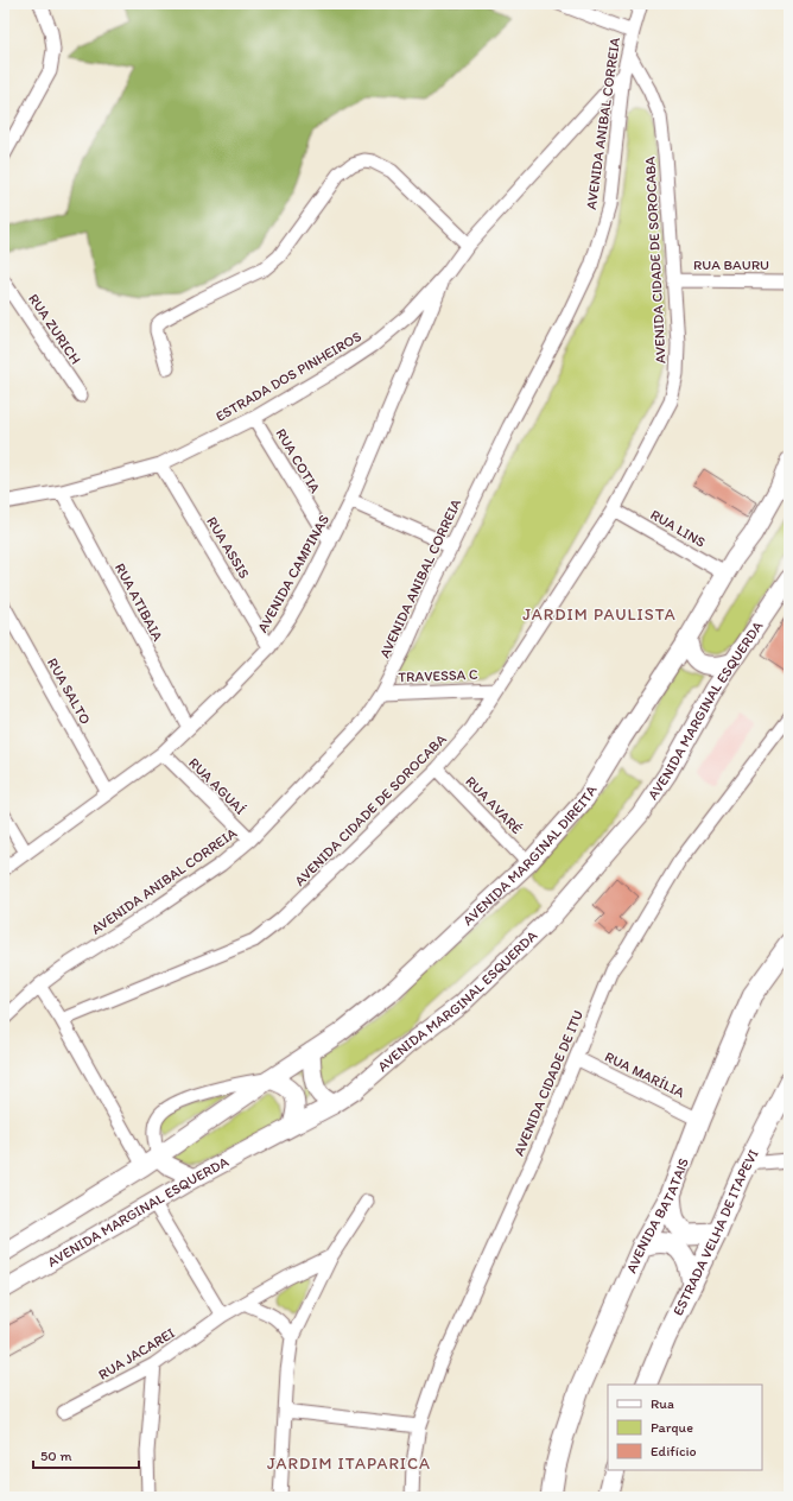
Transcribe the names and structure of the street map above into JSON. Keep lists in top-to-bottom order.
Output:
{
  "streets": {
    "main road": [
      "AVENIDA MARGINAL ESQUERDA",
      "AVENIDA MARGINAL DIREITA",
      "AVENIDA BATATAIS",
      "ESTRADA VELHA DE ITAPEVI"
    ],
    "street": [
      "AVENIDA ANIBAL CORREIA",
      "AVENIDA CIDADE DE SOROCABA",
      "RUA BAURU",
      "RUA ZURICH",
      "ESTRADA DOS PINHEIROS",
      "RUA COTIA",
      "RUA LINS",
      "RUA ASSIS",
      "AVENIDA CAMPINAS",
      "RUA ATIBAIA",
      "TRAVESSA C",
      "RUA SALTO",
      "RUA AGUAÍ",
      "RUA AVARÉ",
      "RUA MARÍLIA",
      "AVENIDA CIDADE DE ITU",
      "RUA JACAREI"
    ]
  },
  "crossings": [
    ["AVENIDA ANIBAL CORREIA", "AVENIDA CIDADE DE SOROCABA"],
    ["AVENIDA ANIBAL CORREIA", "ESTRADA DOS PINHEIROS"],
    ["AVENIDA ANIBAL CORREIA", "TRAVESSA C"],
    ["AVENIDA ANIBAL CORREIA", "RUA AGUAÍ"],
    ["AVENIDA CIDADE DE SOROCABA", "RUA BAURU"],
    ["AVENIDA CIDADE DE SOROCABA", "RUA LINS"],
    ["AVENIDA CIDADE DE SOROCABA", "TRAVESSA C"],
    ["AVENIDA CIDADE DE SOROCABA", "RUA AVARÉ"],
    ["ESTRADA DOS PINHEIROS", "RUA COTIA"],
    ["ESTRADA DOS PINHEIROS", "RUA ASSIS"],
    ["ESTRADA DOS PINHEIROS", "AVENIDA CAMPINAS"],
    ["ESTRADA DOS PINHEIROS", "RUA ATIBAIA"],
    ["RUA COTIA", "AVENIDA CAMPINAS"],
    ["RUA LINS", "AVENIDA MARGINAL DIREITA"],
    ["RUA ASSIS", "AVENIDA CAMPINAS"],
    ["AVENIDA CAMPINAS", "RUA ATIBAIA"],
    ["AVENIDA CAMPINAS", "RUA SALTO"],
    ["AVENIDA CAMPINAS", "RUA AGUAÍ"],
    ["RUA AVARÉ", "AVENIDA MARGINAL DIREITA"],
    ["RUA MARÍLIA", "AVENIDA CIDADE DE ITU"],
    ["RUA MARÍLIA", "AVENIDA BATATAIS"]
  ],
  "districts": ["JARDIM PAULISTA", "JARDIM ITAPARICA"],
  "legend": ["Rua", "Parque", "Edifício"],
  "scale_bar": "50 m"
}
